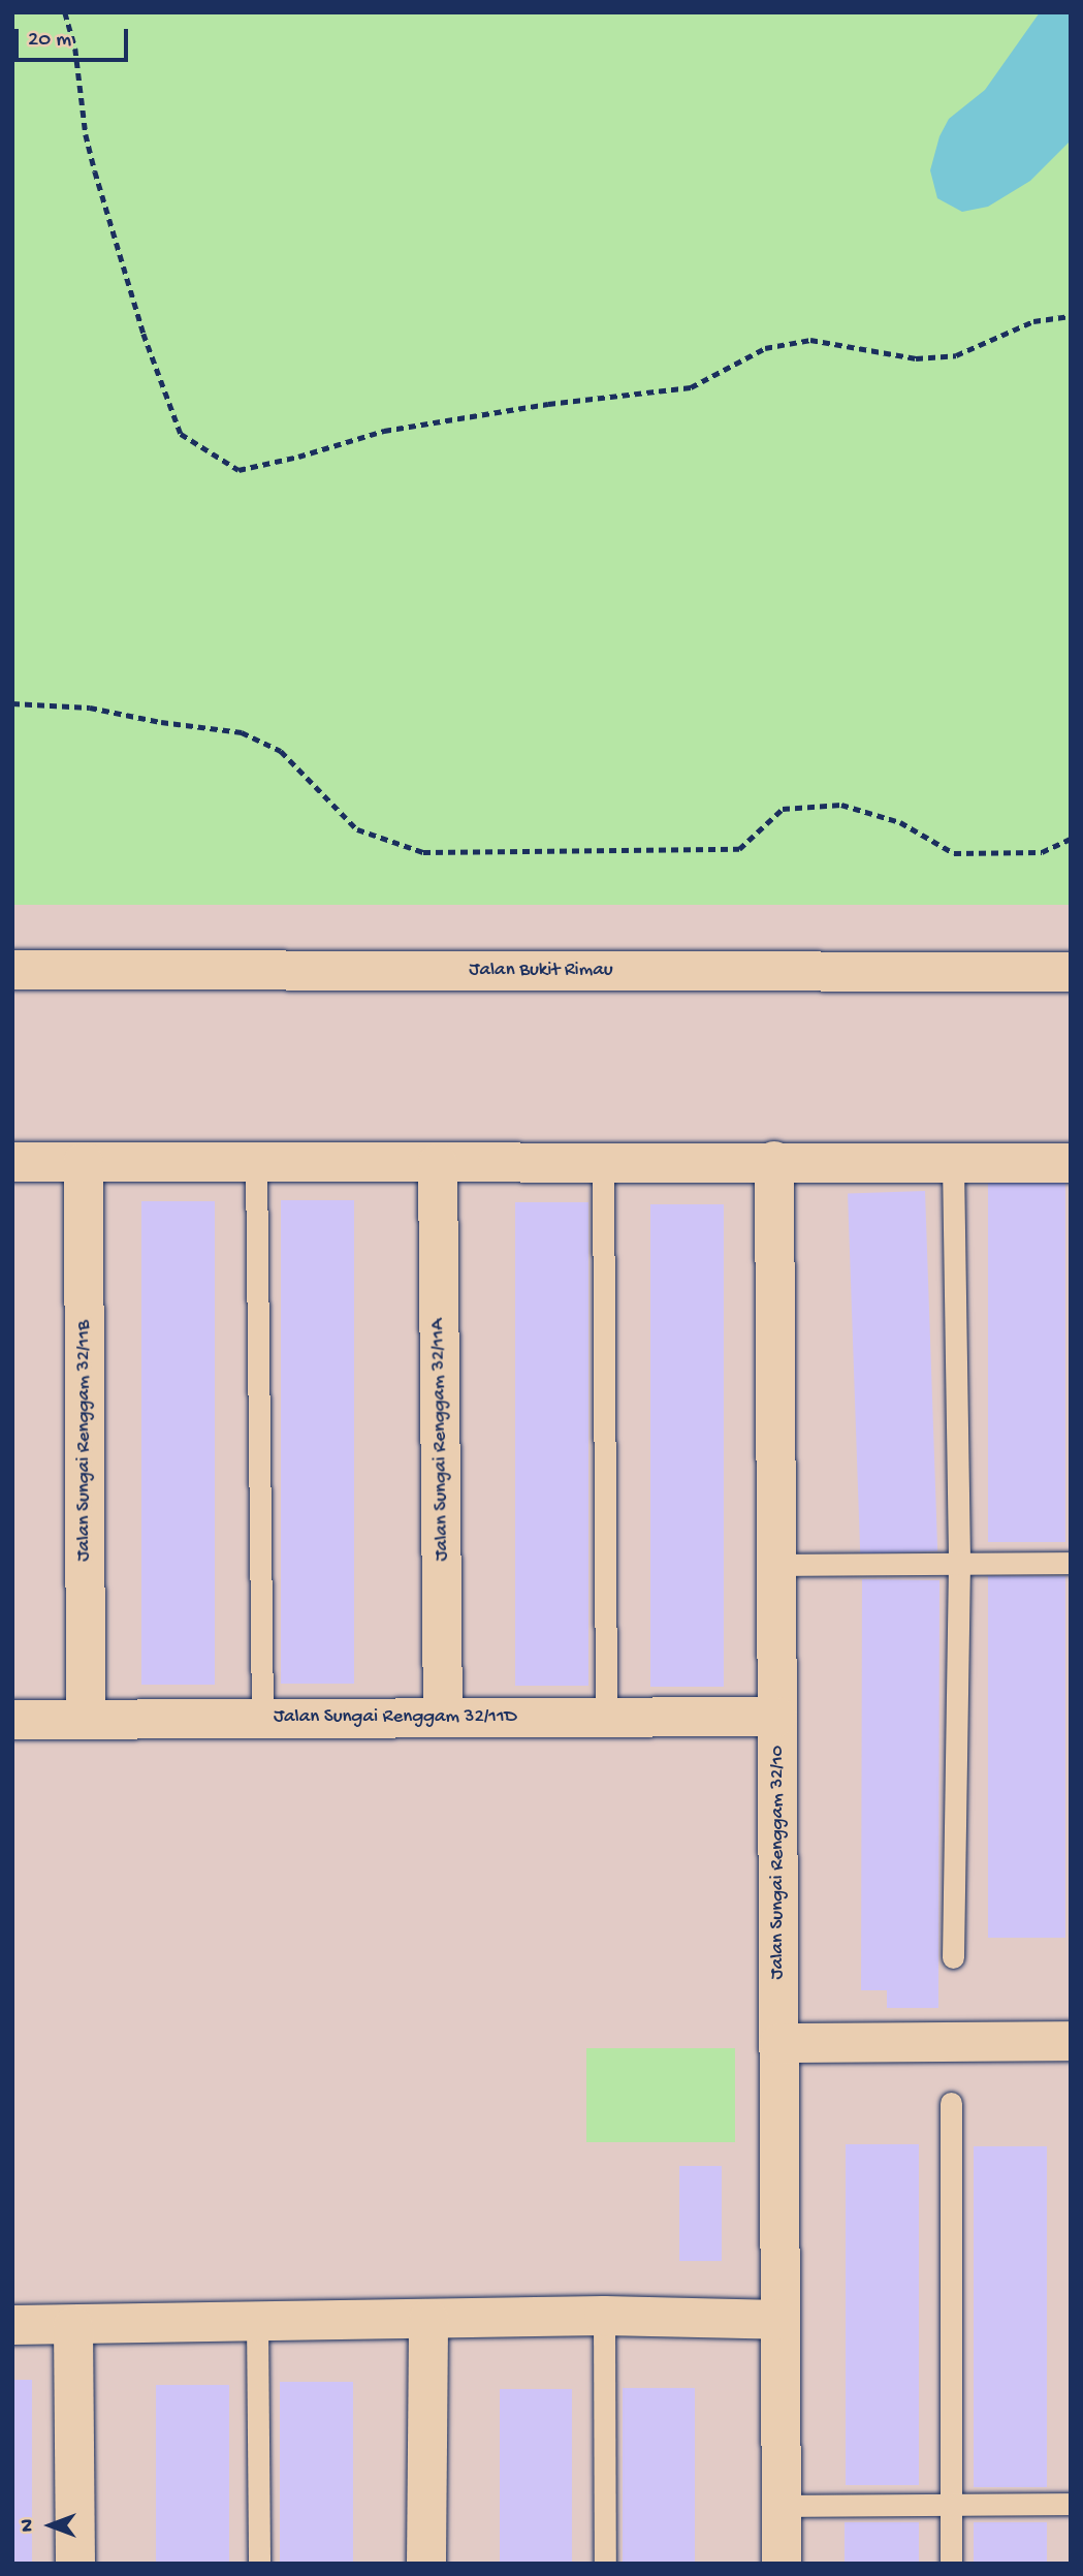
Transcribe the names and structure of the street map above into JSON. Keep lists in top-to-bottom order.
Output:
{
  "streets": {
    "street": [
      "Jalan Bukit Rimau",
      "Jalan Sungai Renggam 32/11A",
      "Jalan Sungai Renggam 32/11B",
      "Jalan Sungai Renggam 32/11D",
      "Jalan Sungai Renggam 32/10"
    ]
  },
  "crossings": [
    ["Jalan Sungai Renggam 32/11A", "Jalan Sungai Renggam 32/11D"],
    ["Jalan Sungai Renggam 32/11B", "Jalan Sungai Renggam 32/11D"],
    ["Jalan Sungai Renggam 32/11D", "Jalan Sungai Renggam 32/10"]
  ],
  "scale_bar": "20 m",
  "north": "left"
}
